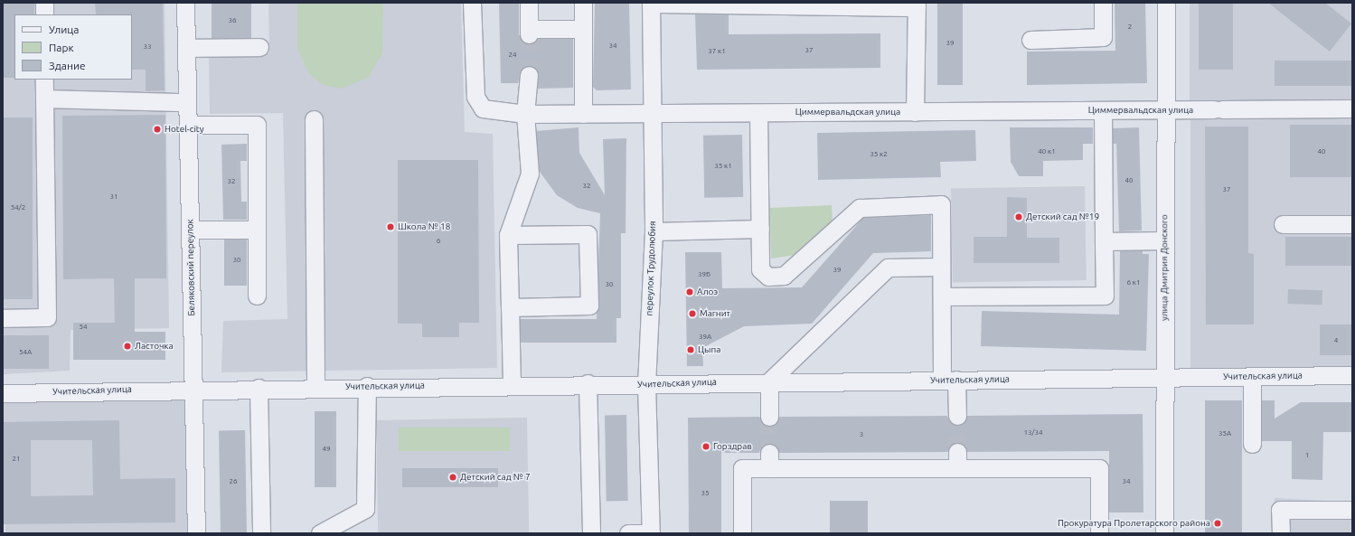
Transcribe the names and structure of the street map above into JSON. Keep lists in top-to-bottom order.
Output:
{
  "streets": {
    "street": [
      "Циммервальдская улица",
      "Беляковский переулок",
      "улица Дмитрия Донского",
      "переулок Трудолюбия",
      "Учительская улица"
    ]
  },
  "crossings": [
    ["Циммервальдская улица", "улица Дмитрия Донского"],
    ["Циммервальдская улица", "переулок Трудолюбия"],
    ["Беляковский переулок", "Учительская улица"],
    ["улица Дмитрия Донского", "Учительская улица"],
    ["переулок Трудолюбия", "Учительская улица"]
  ],
  "places": [
    "Hotel-city",
    "Детский сад №19",
    "Школа № 18",
    "Алоэ",
    "Магнит",
    "Ласточка",
    "Цыпа",
    "Горздрав",
    "Детский сад № 7",
    "Прокуратура Пролетарского района"
  ],
  "house_numbers": [
    "36",
    "2",
    "39",
    "34",
    "33",
    "37",
    "37 к1",
    "24",
    "40 к1",
    "40",
    "35 к2",
    "35 к1",
    "40",
    "32",
    "32",
    "37",
    "31",
    "54/2",
    "6",
    "30",
    "39",
    "39Б",
    "6 к1",
    "30",
    "54",
    "39А",
    "4",
    "54А",
    "13/34",
    "35А",
    "3",
    "49",
    "1",
    "21",
    "26",
    "34",
    "35"
  ],
  "legend": ["Улица", "Парк", "Здание"]
}
